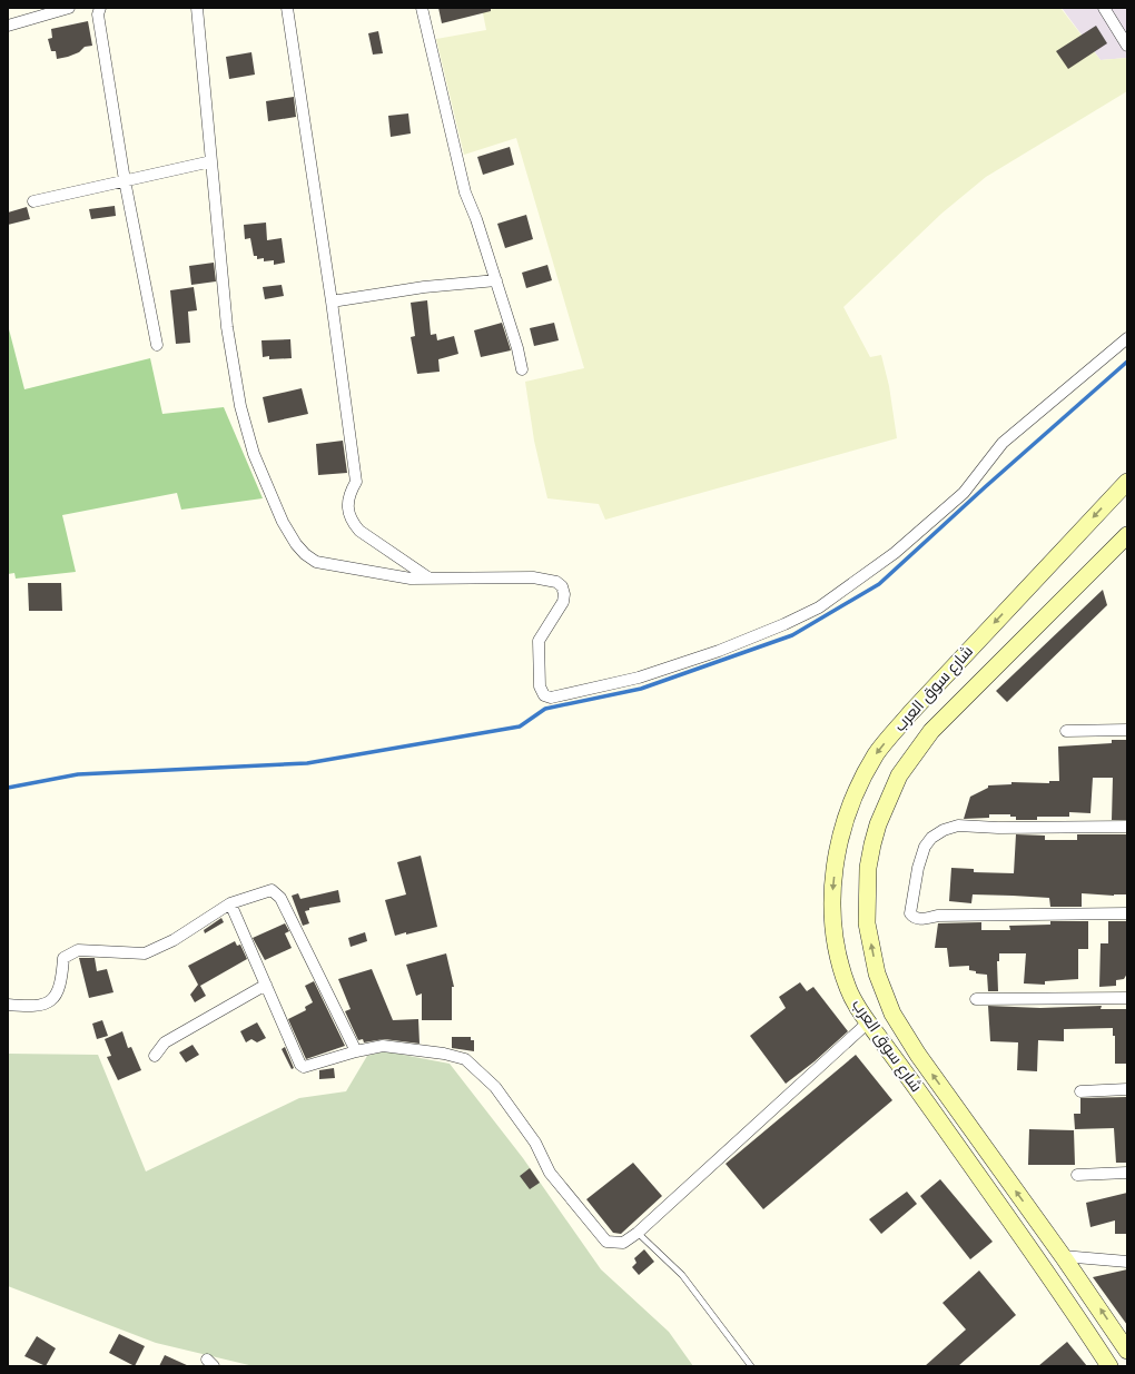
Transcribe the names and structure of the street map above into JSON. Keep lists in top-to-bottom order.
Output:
{
  "streets": {
    "main road": ["شارع سوق العرب"]
  },
  "one_way": ["شارع سوق العرب"]
}
